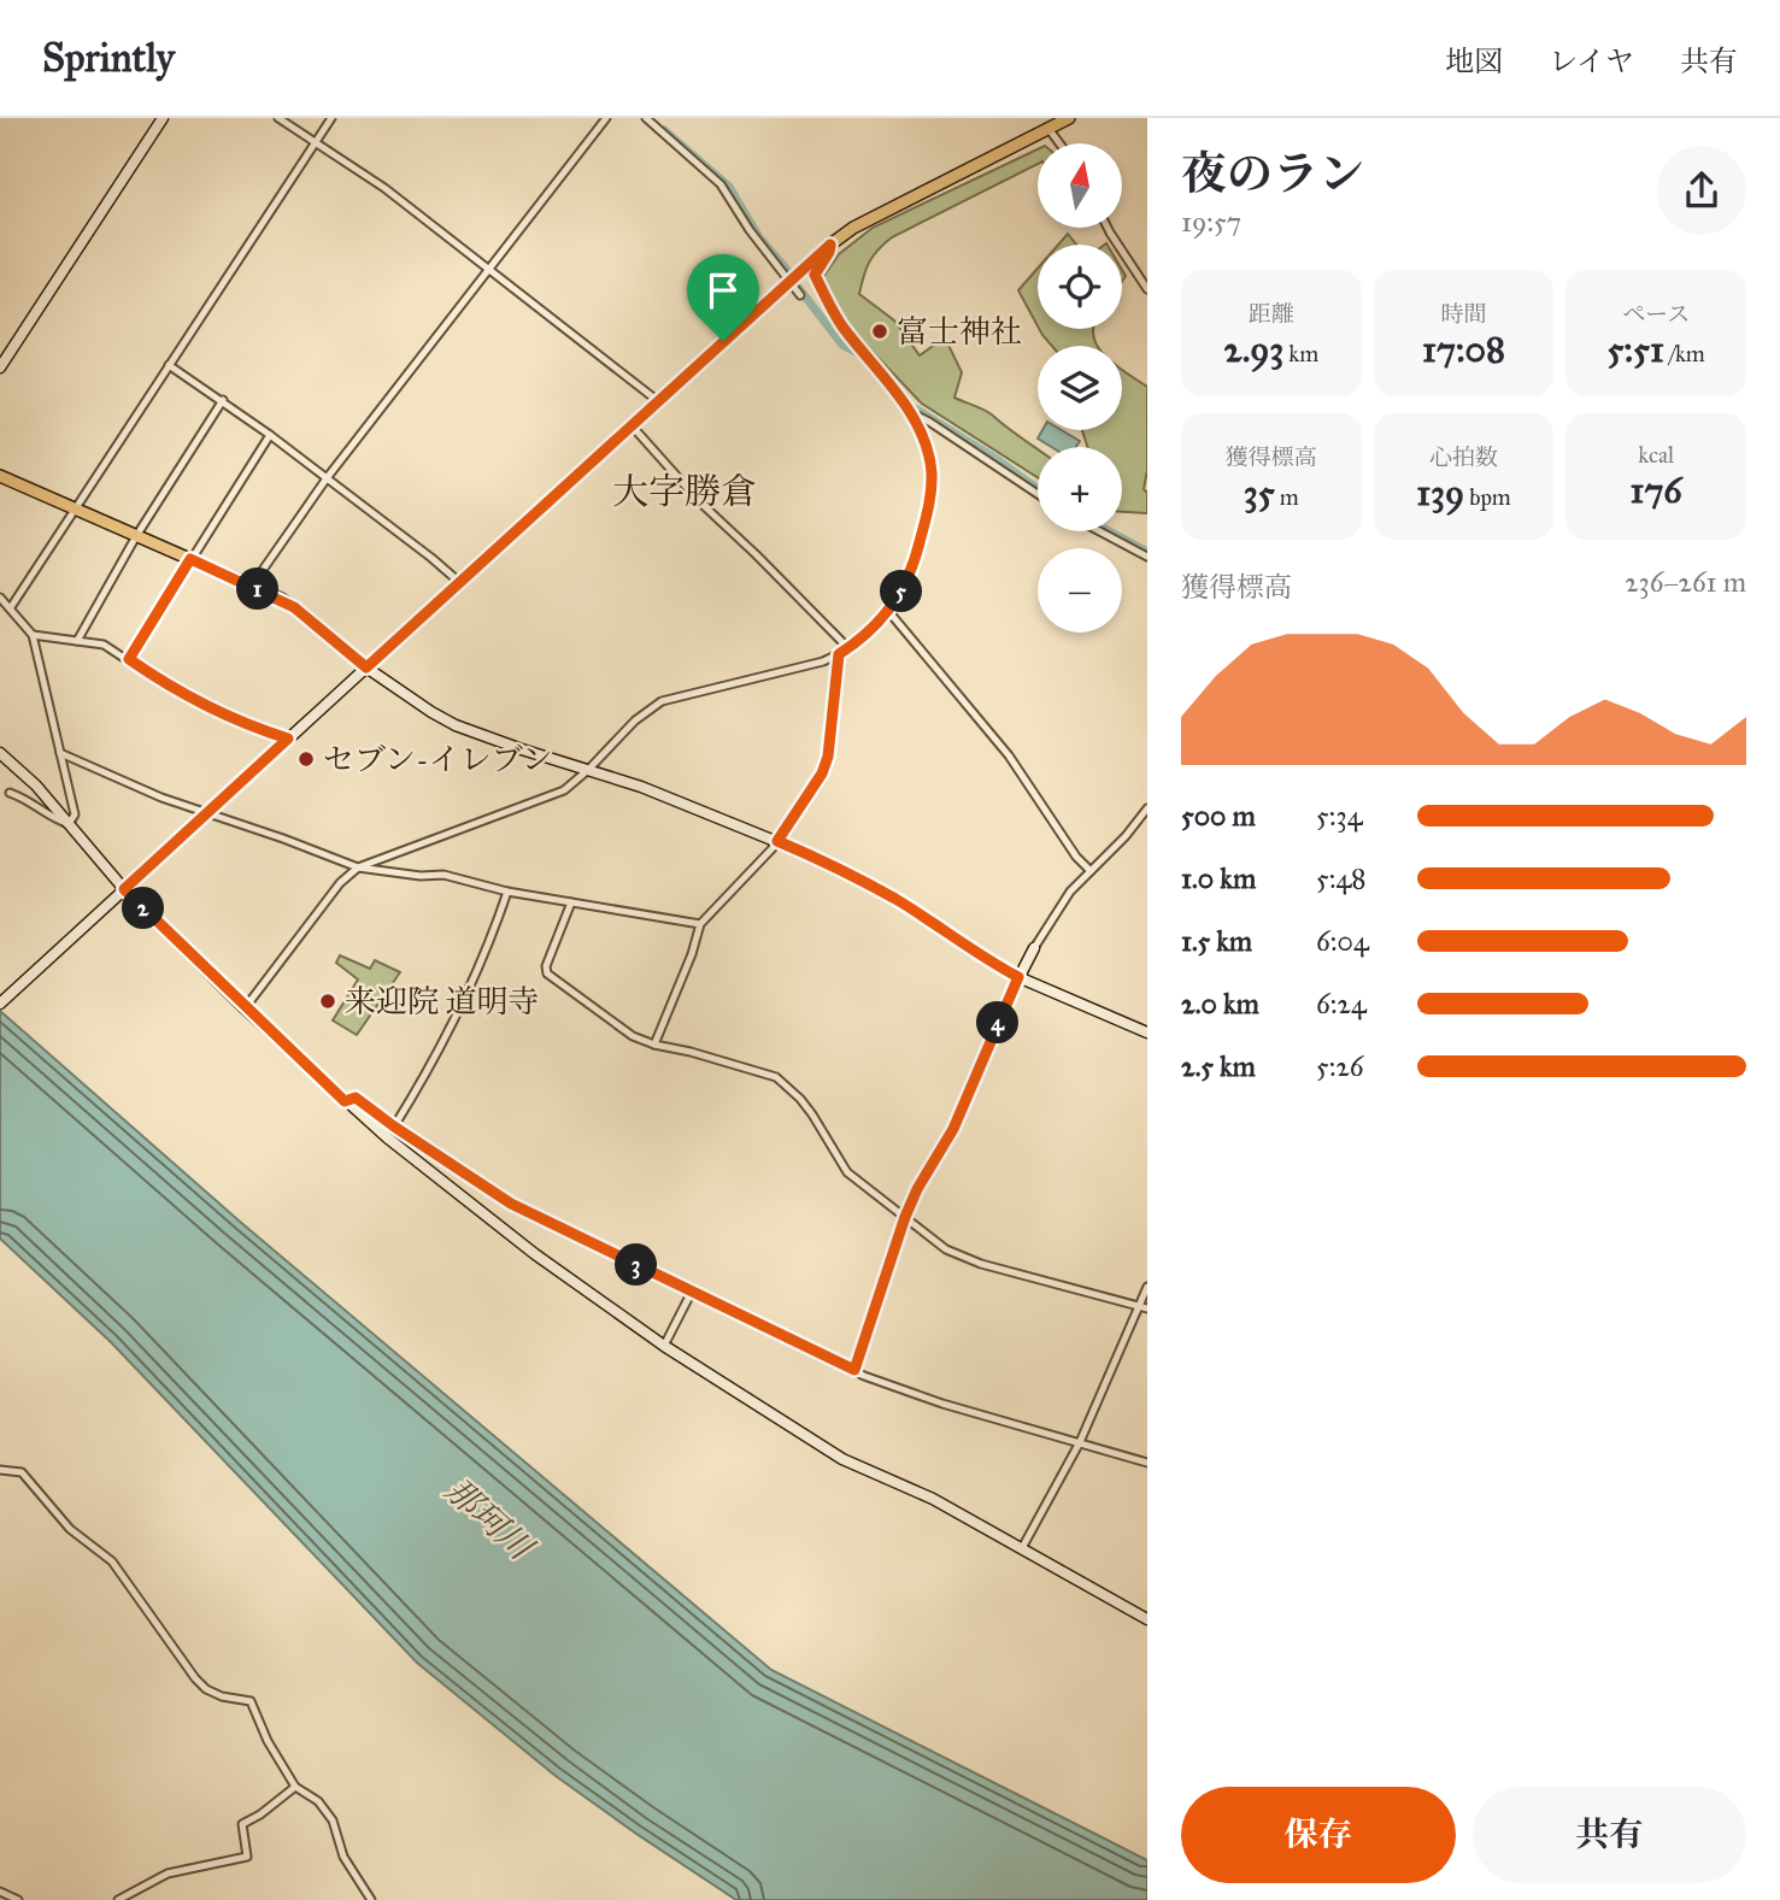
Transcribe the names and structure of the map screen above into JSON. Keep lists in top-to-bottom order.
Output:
{
  "districts": ["大字勝倉"],
  "water": ["那珂川"],
  "places": ["富士神社", "セブン-イレブン", "来迎院 道明寺"],
  "north": "top",
  "page": {
    "header": "Sprintly",
    "nav": ["地図", "レイヤ", "共有"],
    "heading": ["夜のラン", "19:57"],
    "map_buttons": ["+", "−"],
    "stats": [
      ["距離", "2.93 km"],
      ["時間", "17:08"],
      ["ペース", "5:51 /km"],
      ["獲得標高", "35 m"],
      ["心拍数", "139 bpm"],
      ["kcal", "176"]
    ],
    "chart": ["獲得標高", "236–261 m"],
    "pins": [
      "1",
      "5",
      "2",
      "4",
      "3"
    ],
    "list": [
      {
        "name": "500 m",
        "note": "5:34"
      },
      {
        "name": "1.0 km",
        "note": "5:48"
      },
      {
        "name": "1.5 km",
        "note": "6:04"
      },
      {
        "name": "2.0 km",
        "note": "6:24"
      },
      {
        "name": "2.5 km",
        "note": "5:26"
      }
    ],
    "buttons": ["保存", "共有"]
  }
}
